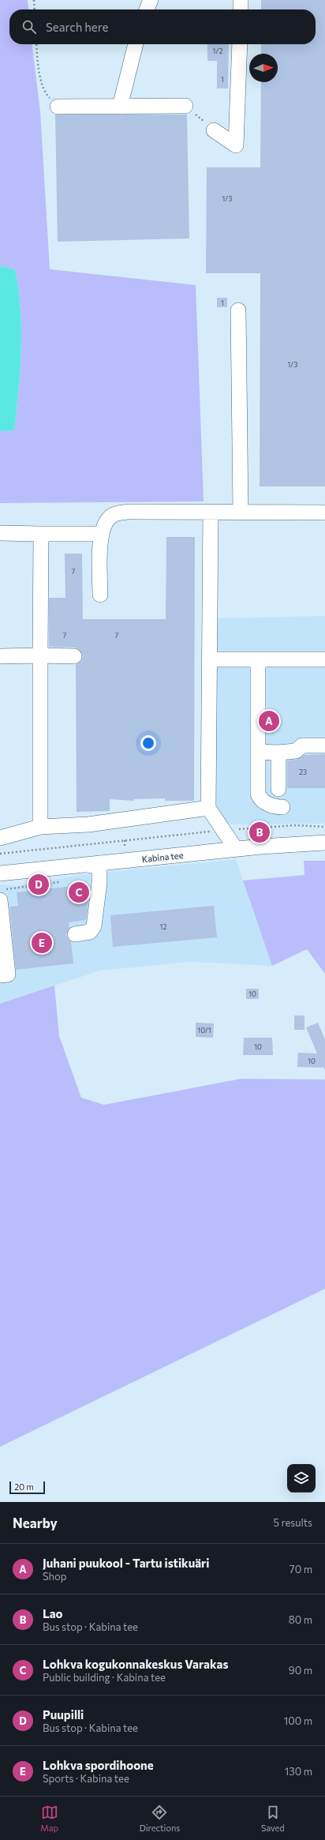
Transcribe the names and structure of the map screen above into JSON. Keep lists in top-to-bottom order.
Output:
{
  "streets": {
    "street": ["Kabina tee"]
  },
  "house_numbers": [
    "1/2",
    "1",
    "1/3",
    "1",
    "1/3",
    "7",
    "7",
    "7",
    "23",
    "12",
    "10",
    "10/1",
    "10",
    "10"
  ],
  "scale_bar": "20 m",
  "north": "right",
  "page": {
    "search": "Search here",
    "pins": [
      "A",
      "B",
      "D",
      "C",
      "E"
    ],
    "scale": "20 m",
    "heading": ["Nearby", "5 results"],
    "list": [
      {
        "mark": "A",
        "name": "Juhani puukool - Tartu istikuäri",
        "note": "Shop",
        "value": "70 m"
      },
      {
        "mark": "B",
        "name": "Lao",
        "note": "Bus stop · Kabina tee",
        "value": "80 m"
      },
      {
        "mark": "C",
        "name": "Lohkva kogukonnakeskus Varakas",
        "note": "Public building · Kabina tee",
        "value": "90 m"
      },
      {
        "mark": "D",
        "name": "Puupilli",
        "note": "Bus stop · Kabina tee",
        "value": "100 m"
      },
      {
        "mark": "E",
        "name": "Lohkva spordihoone",
        "note": "Sports · Kabina tee",
        "value": "130 m"
      }
    ],
    "nav": ["Map", "Directions", "Saved"]
  }
}
